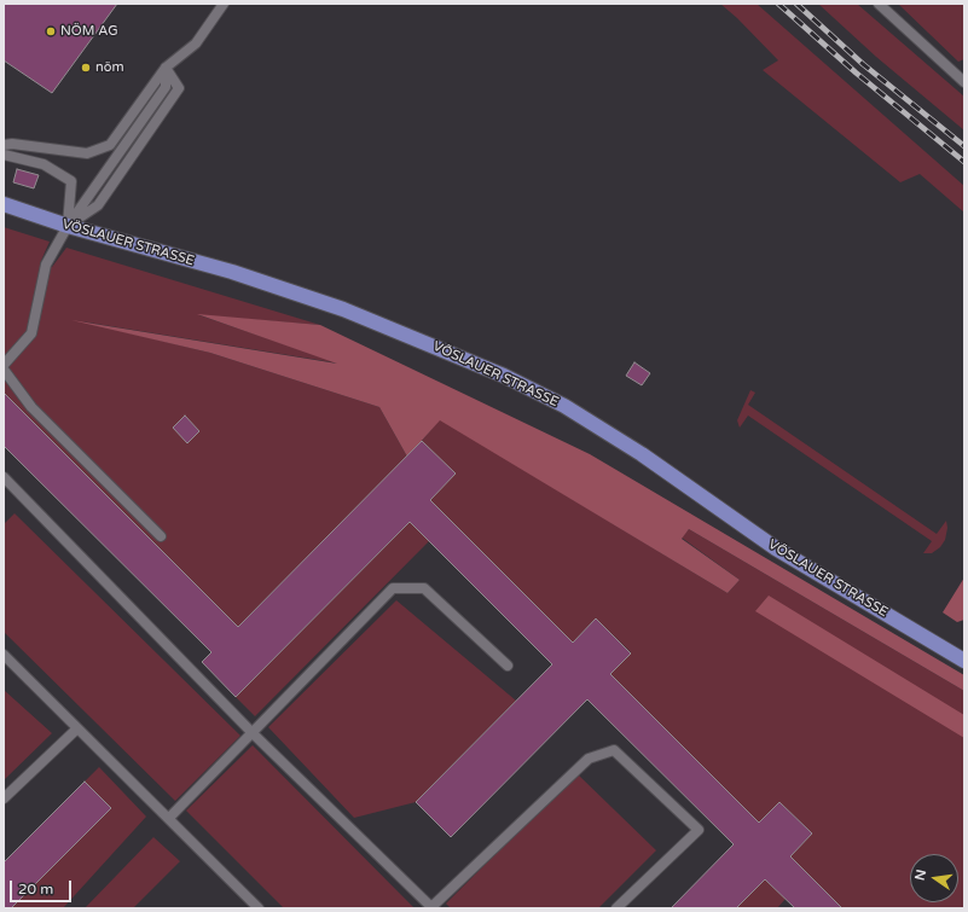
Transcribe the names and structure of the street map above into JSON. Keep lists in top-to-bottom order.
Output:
{
  "streets": {
    "main road": ["VÖSLAUER STRASSE"]
  },
  "places": ["NÖM AG", "nöm"],
  "scale_bar": "20 m",
  "north": "left"
}
